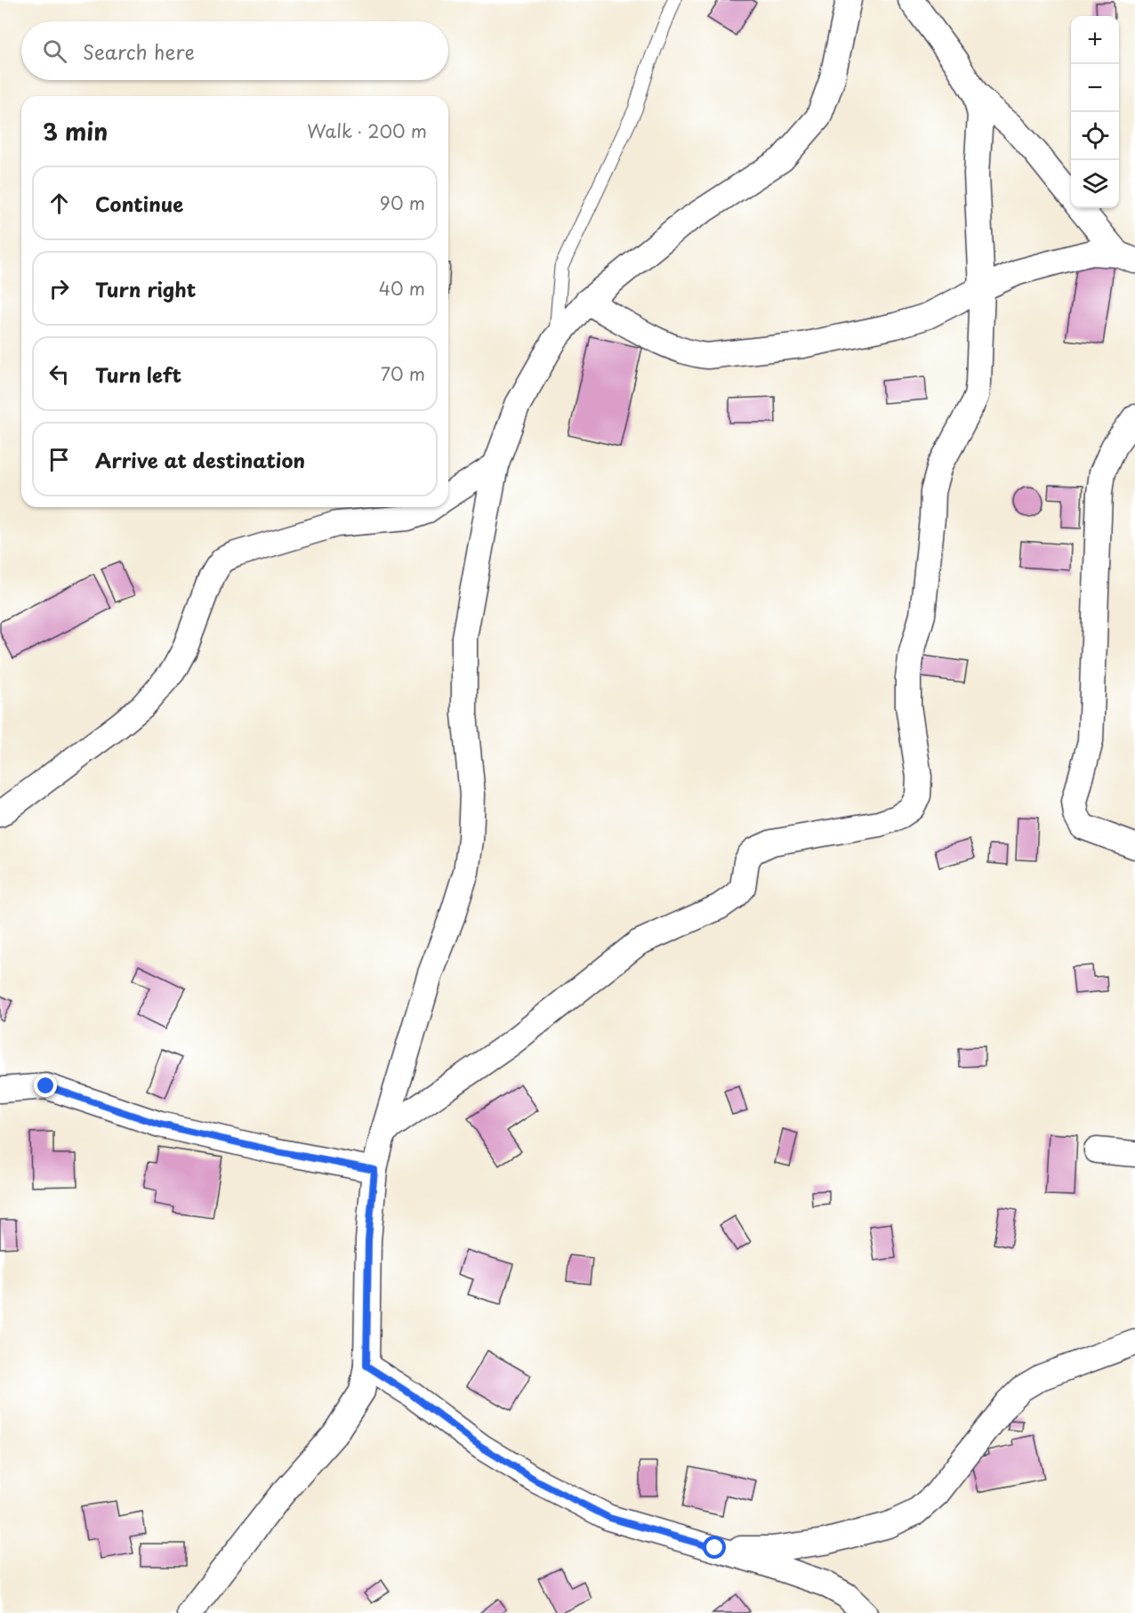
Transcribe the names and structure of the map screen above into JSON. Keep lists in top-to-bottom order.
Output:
{
  "page": {
    "map_buttons": ["+", "−"],
    "search": "Search here",
    "heading": ["3 min", "Walk · 200 m"],
    "list": [
      ["Continue", "90 m"],
      ["Turn right", "40 m"],
      ["Turn left", "70 m"],
      "Arrive at destination"
    ]
  }
}
